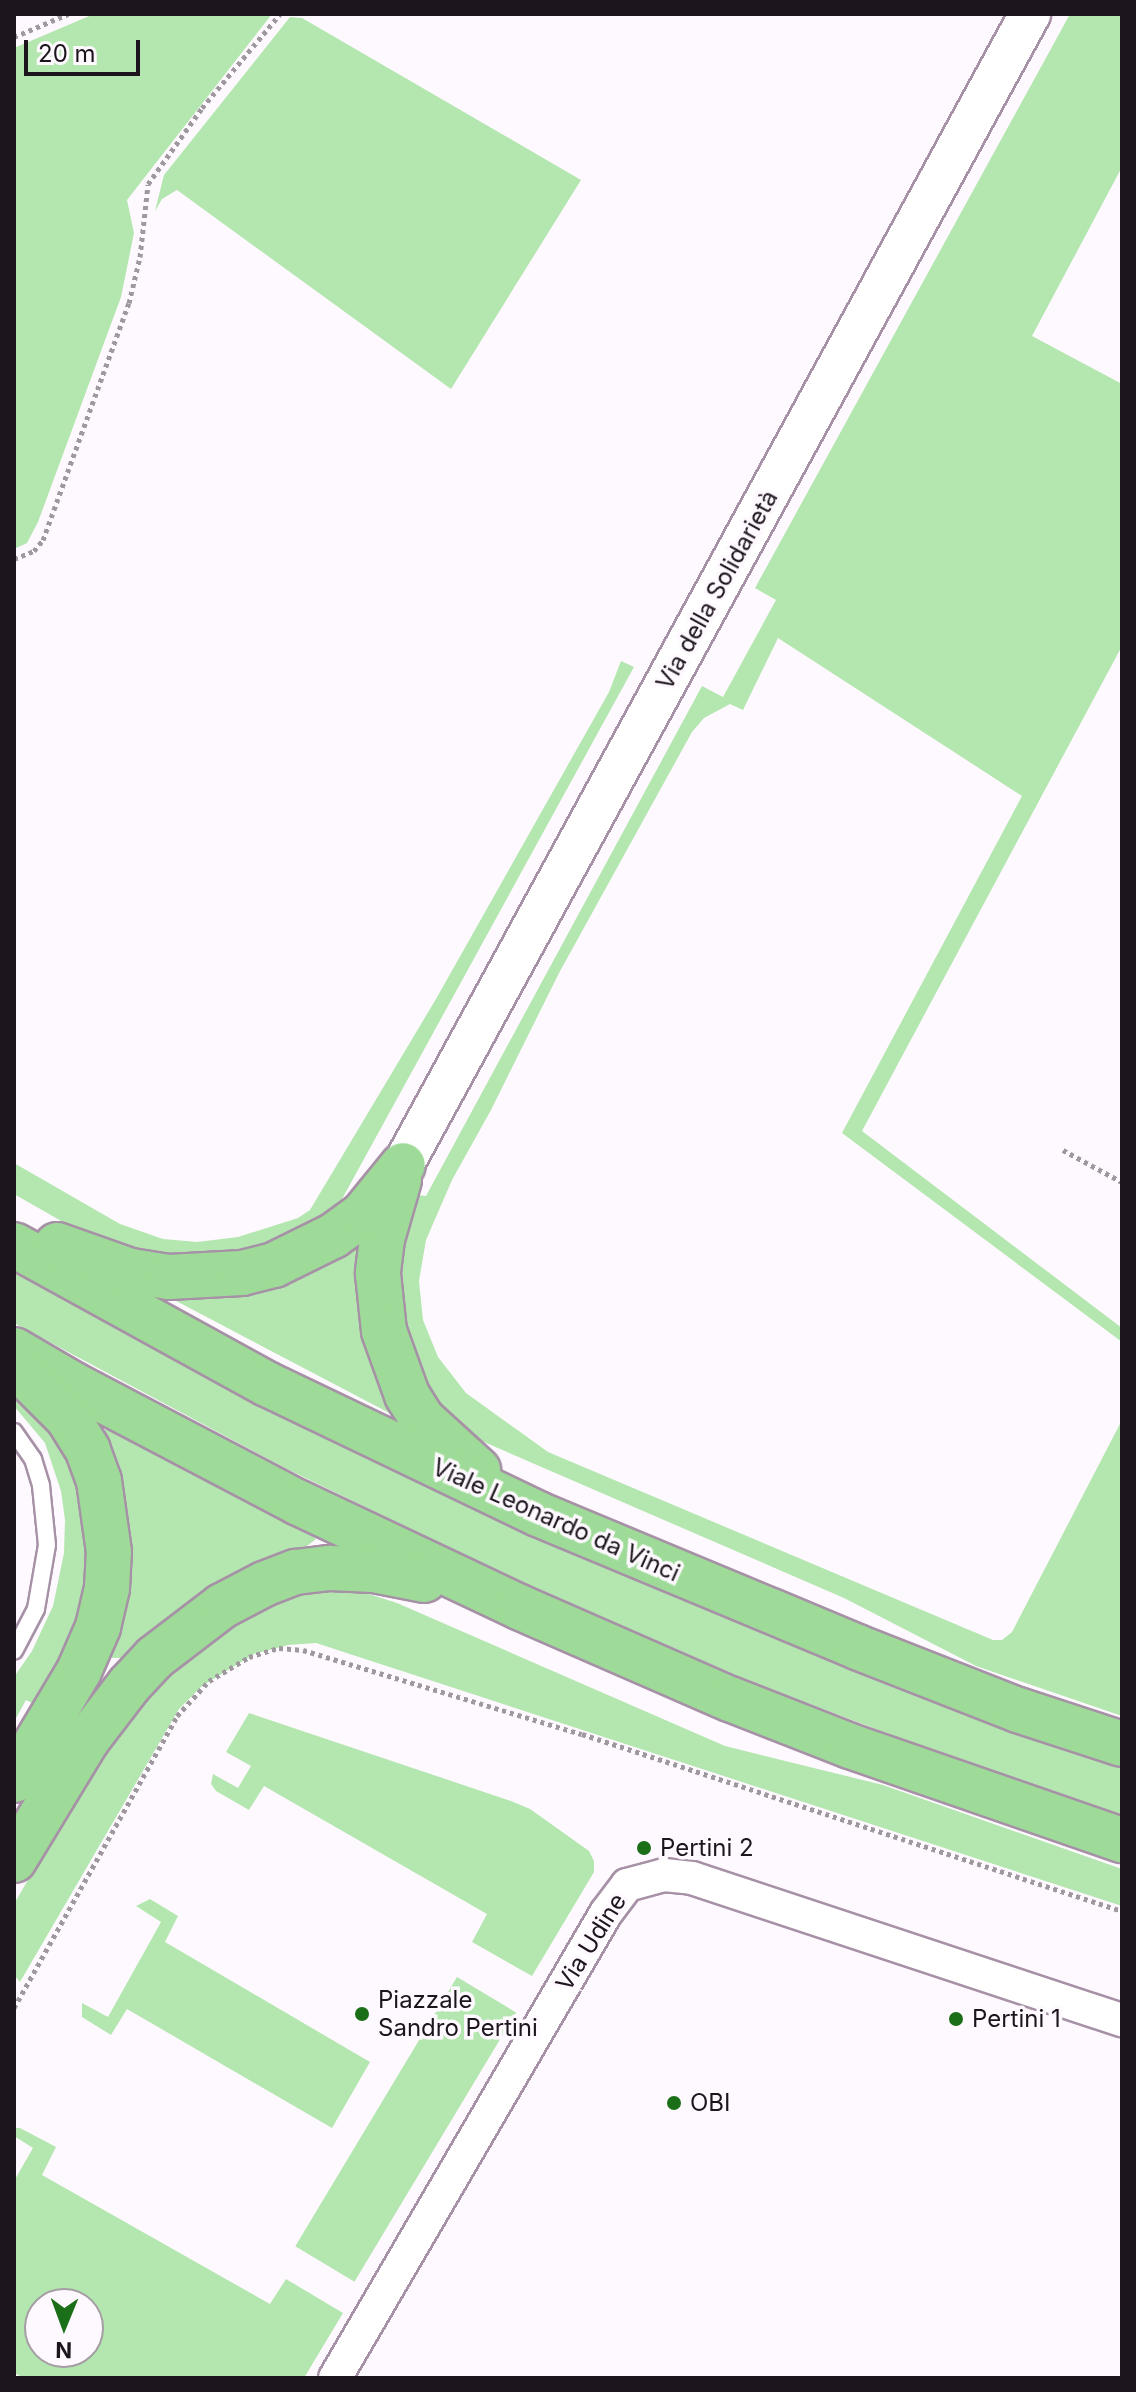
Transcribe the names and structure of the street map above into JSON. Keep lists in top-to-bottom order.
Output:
{
  "streets": {
    "highway": ["Viale Leonardo da Vinci"],
    "street": ["Via della Solidarietà", "Via Udine"]
  },
  "places": [
    "Pertini 2",
    "Piazzale Sandro Pertini",
    "Pertini 1",
    "OBI"
  ],
  "scale_bar": "20 m",
  "north": "bottom"
}
